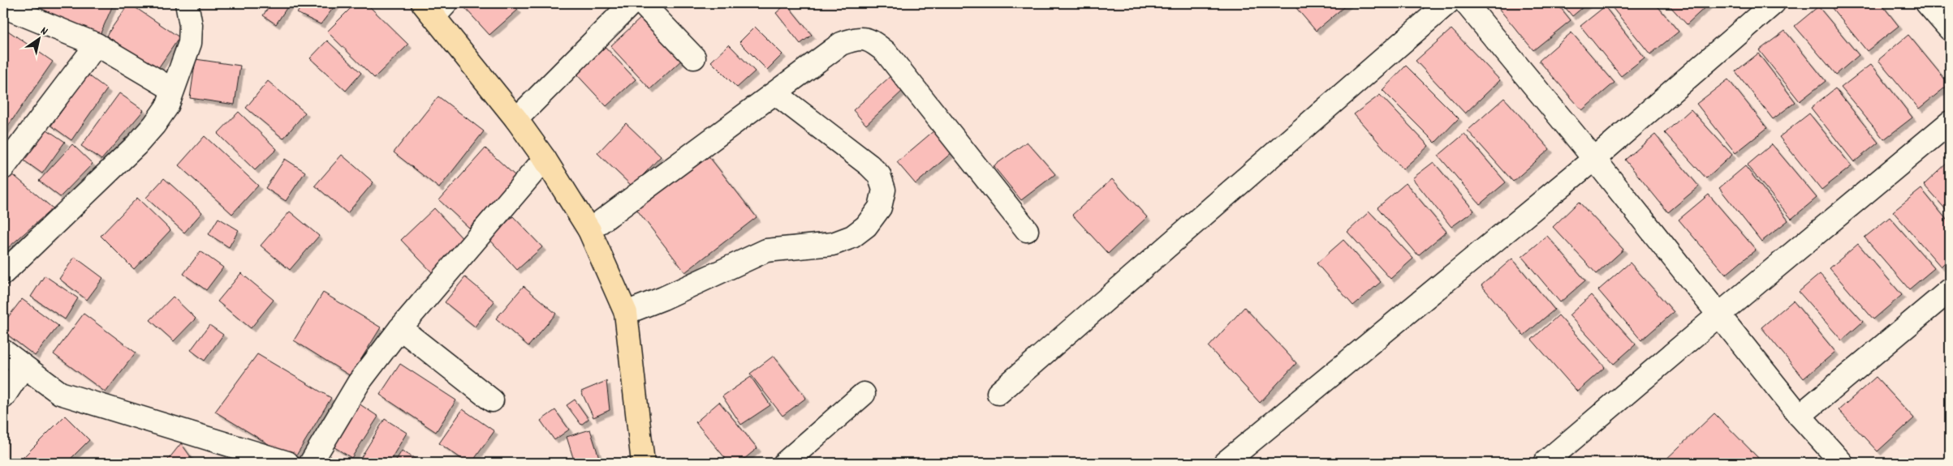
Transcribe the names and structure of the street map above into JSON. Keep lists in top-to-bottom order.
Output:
{
  "north": "top right"
}
